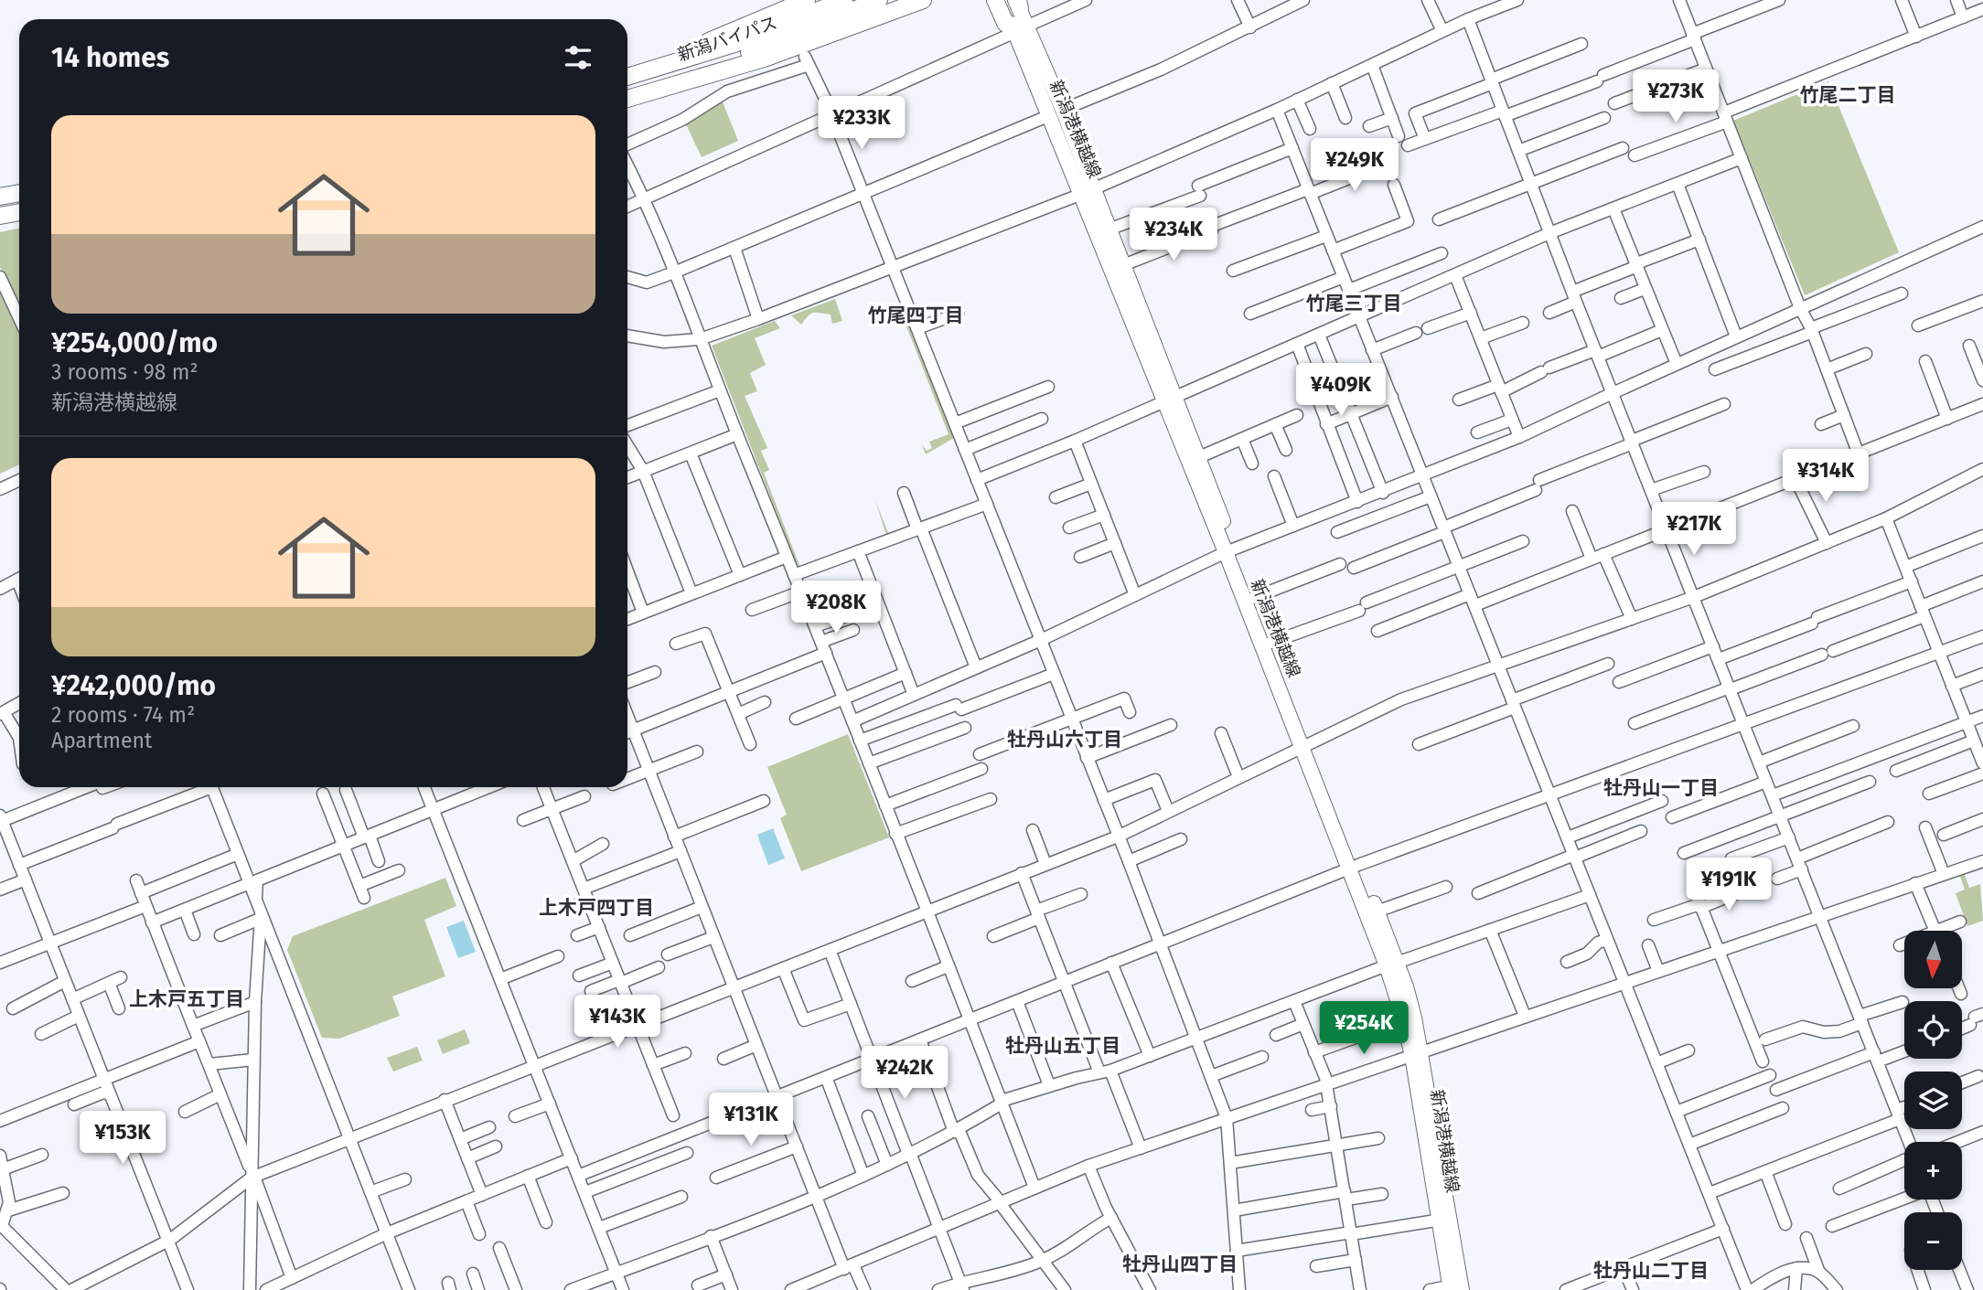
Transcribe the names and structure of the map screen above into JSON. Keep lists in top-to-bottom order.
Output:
{
  "streets": {
    "highway": ["新潟バイパス"],
    "main road": ["新潟港横越線"]
  },
  "districts": [
    "竹尾二丁目",
    "竹尾三丁目",
    "竹尾四丁目",
    "牡丹山六丁目",
    "牡丹山一丁目",
    "上木戸四丁目",
    "上木戸五丁目",
    "牡丹山五丁目",
    "牡丹山四丁目",
    "牡丹山二丁目"
  ],
  "north": "bottom",
  "page": {
    "heading": "14 homes",
    "price": [
      "¥273K",
      "¥233K",
      "¥249K",
      "¥234K",
      "¥409K",
      "¥314K",
      "¥217K",
      "¥208K",
      "¥191K",
      "¥143K",
      "¥254K",
      "¥242K",
      "¥131K",
      "¥153K"
    ],
    "list": [
      {
        "name": "¥254,000/mo",
        "note": "3 rooms · 98 m² · 新潟港横越線"
      },
      {
        "name": "¥242,000/mo",
        "note": "2 rooms · 74 m² · Apartment"
      }
    ],
    "map_buttons": ["+", "−"]
  }
}
